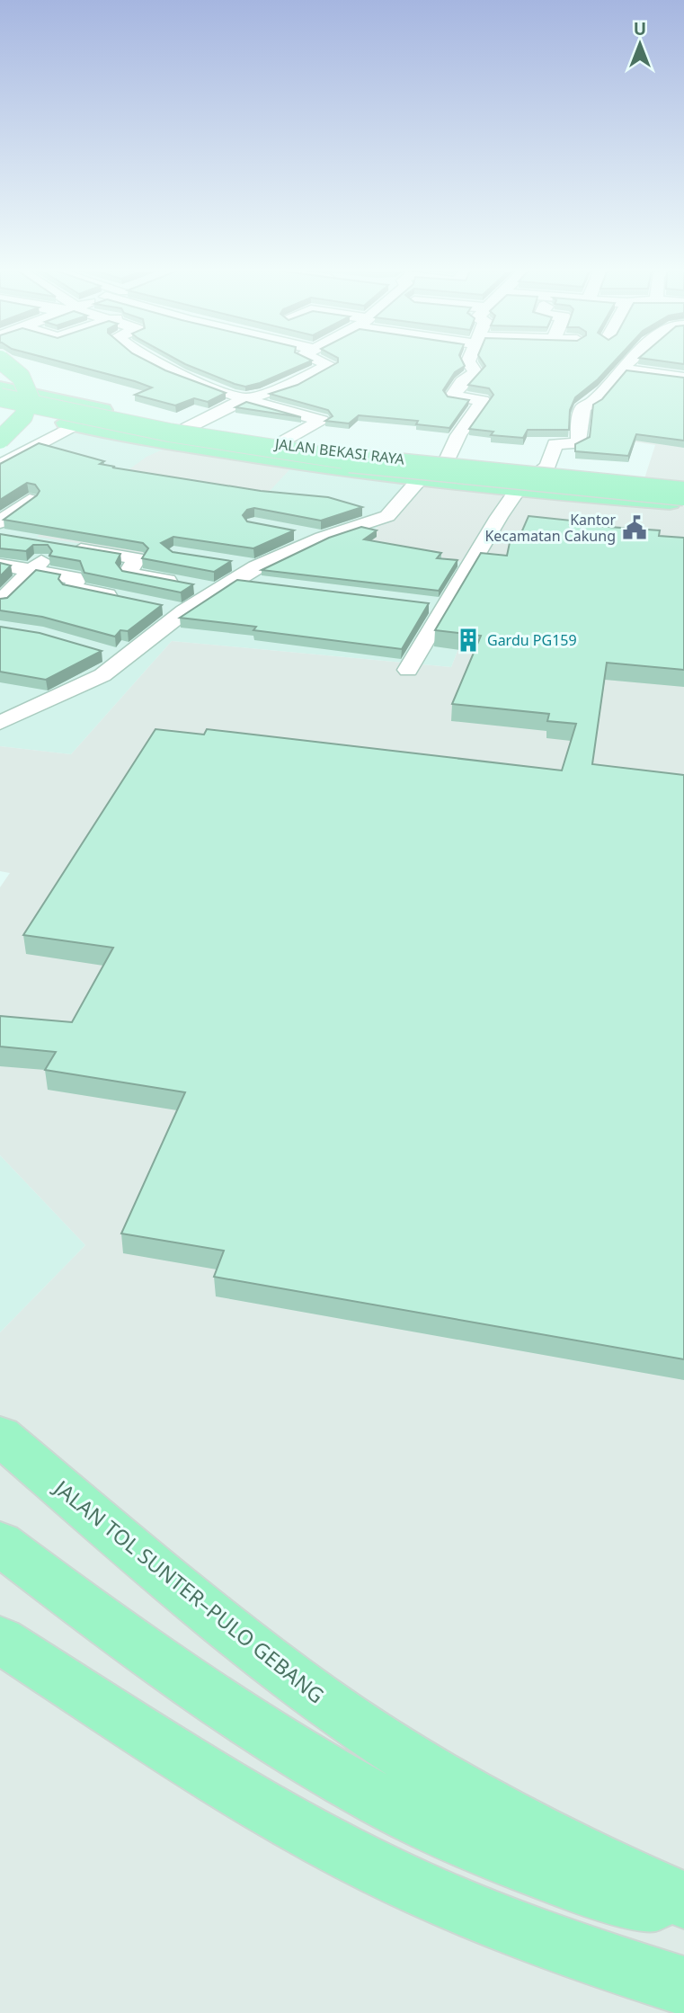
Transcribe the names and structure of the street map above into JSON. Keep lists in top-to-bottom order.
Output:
{
  "streets": {
    "highway": ["JALAN BEKASI RAYA", "JALAN TOL SUNTER–PULO GEBANG"]
  },
  "places": {
    "public building": ["Kantor Kecamatan Cakung"],
    "building": ["Gardu PG159"]
  },
  "north": "top"
}
